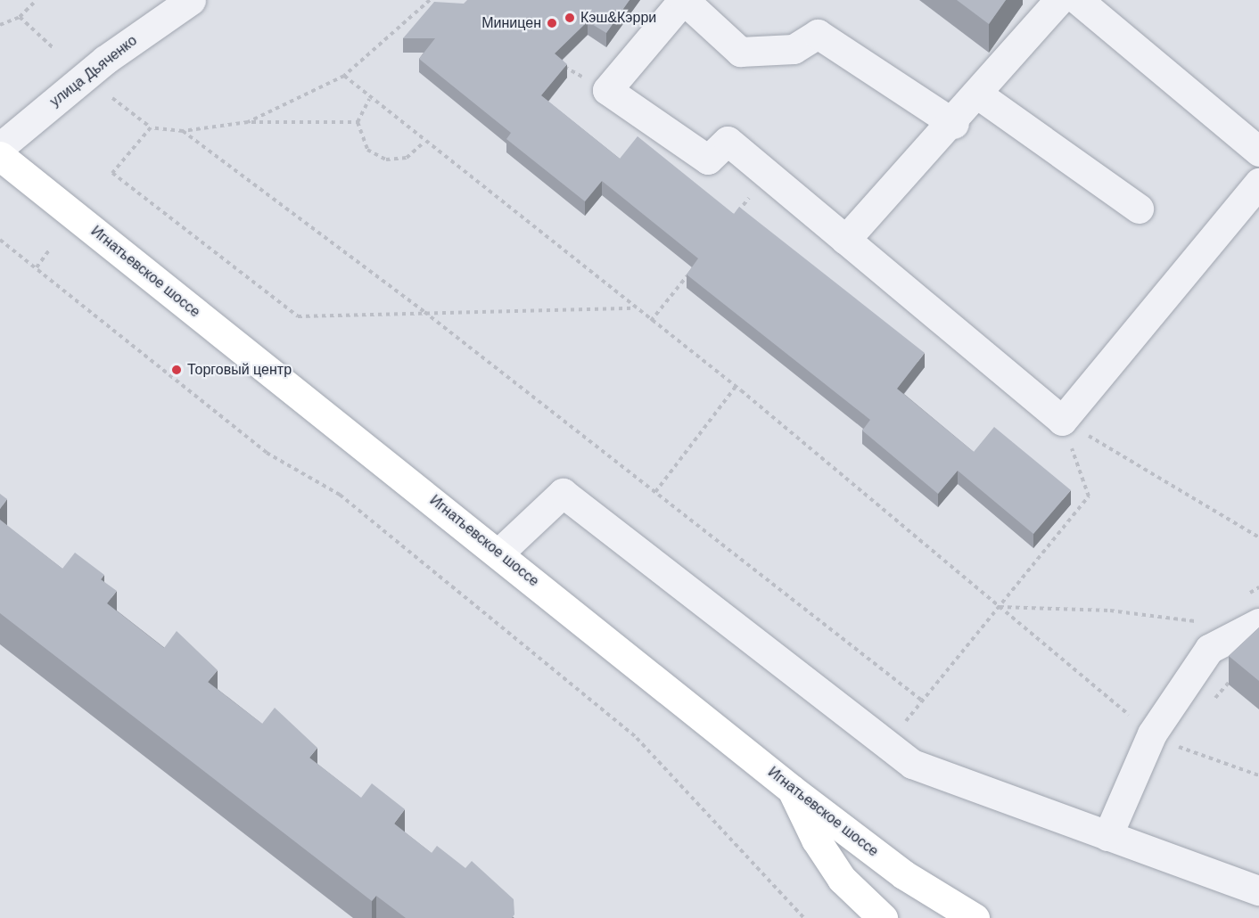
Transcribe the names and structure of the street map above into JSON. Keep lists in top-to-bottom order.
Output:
{
  "streets": {
    "main road": ["Игнатьевское шоссе"],
    "street": ["улица Дьяченко"]
  },
  "places": ["Кэш&Кэрри", "Миницен", "Торговый центр"]
}
